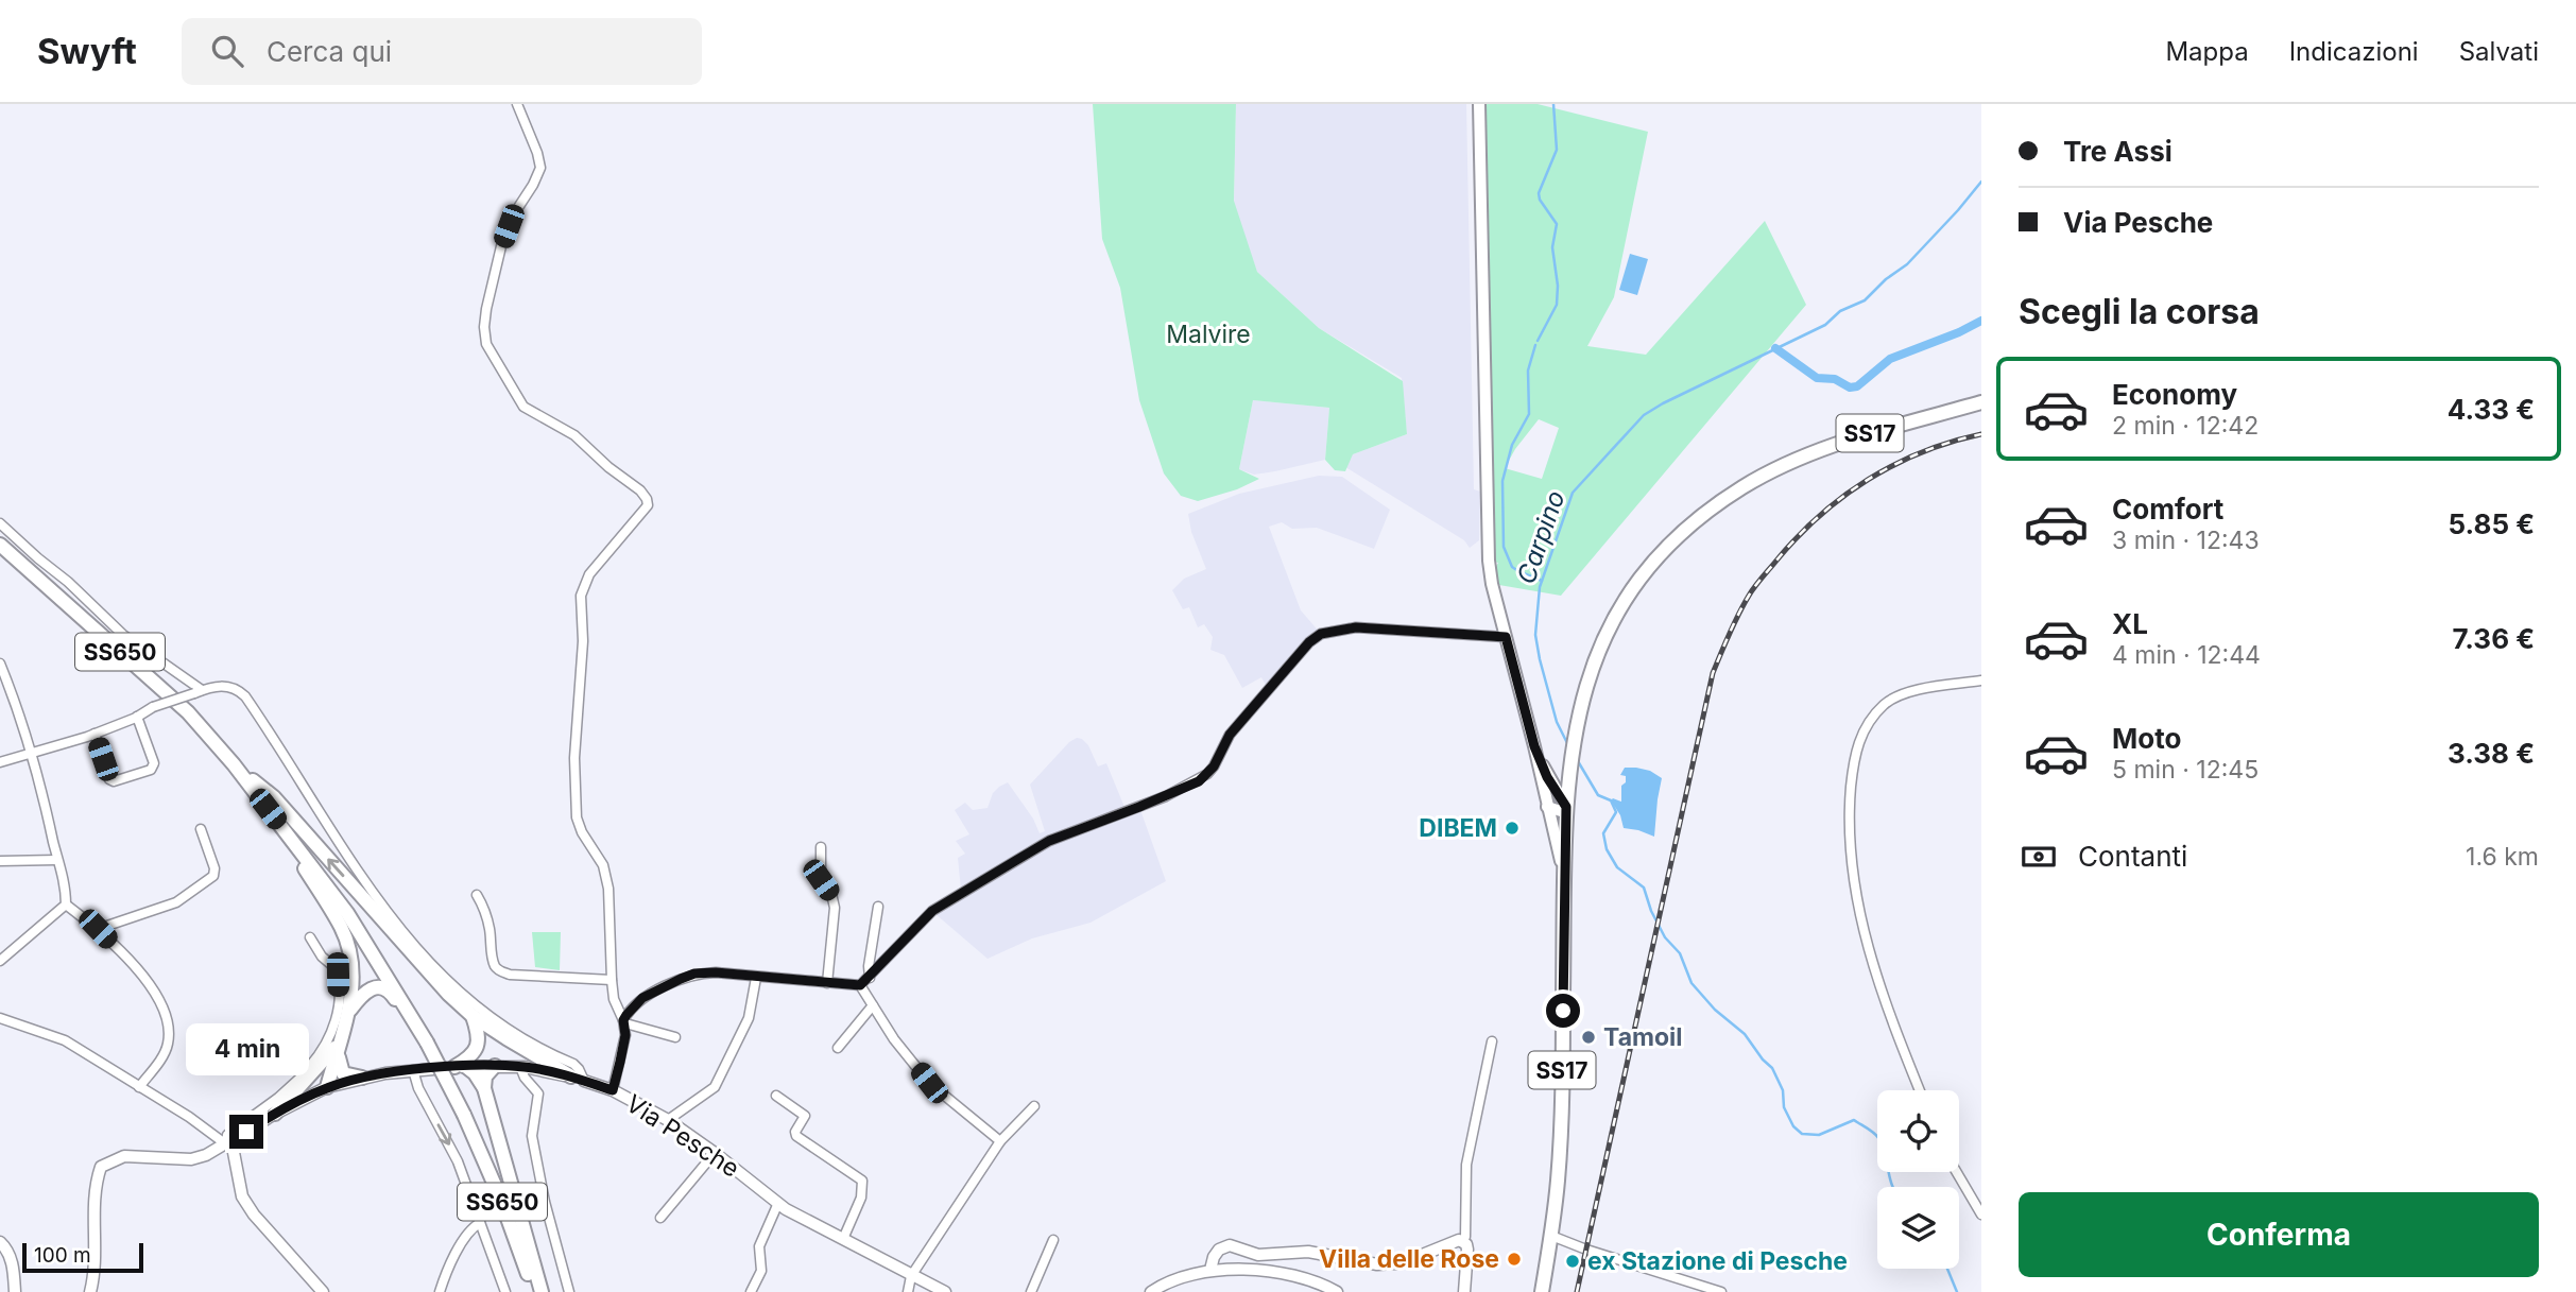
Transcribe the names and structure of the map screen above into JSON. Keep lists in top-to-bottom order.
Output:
{
  "streets": {
    "main road": ["SS17", "SS650"],
    "street": ["Via Pesche"]
  },
  "water": ["Carpino"],
  "parks": ["Malvire"],
  "places": [
    "DIBEM",
    "Tamoil",
    "Villa delle Rose",
    "ex Stazione di Pesche"
  ],
  "scale_bar": "100 m",
  "page": {
    "header": "Swyft",
    "search": "Cerca qui",
    "nav": ["Mappa", "Indicazioni", "Salvati"],
    "banner": ["Tre Assi", "Via Pesche"],
    "heading": "Scegli la corsa",
    "list": [
      {
        "name": "Economy",
        "note": "2 min · 12:42",
        "value": "4.33 €"
      },
      {
        "name": "Comfort",
        "note": "3 min · 12:43",
        "value": "5.85 €"
      },
      {
        "name": "XL",
        "note": "4 min · 12:44",
        "value": "7.36 €"
      },
      {
        "name": "Moto",
        "note": "5 min · 12:45",
        "value": "3.38 €"
      }
    ],
    "pay": ["Contanti", "1.6 km"],
    "bubble": "4 min",
    "buttons": "Conferma",
    "scale": "100 m"
  }
}
